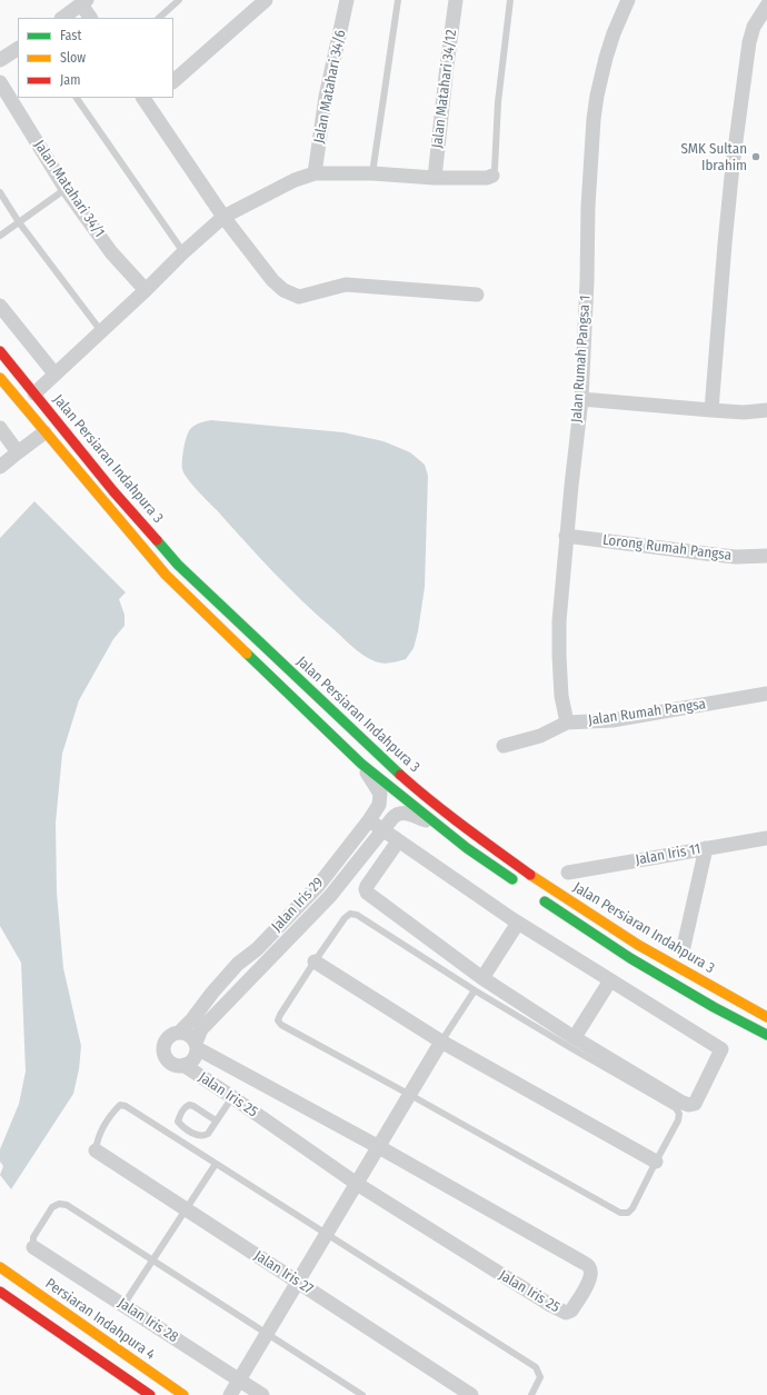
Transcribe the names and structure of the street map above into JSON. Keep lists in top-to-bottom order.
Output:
{
  "streets": {
    "main road": ["Jalan Persiaran Indahpura 3", "Persiaran Indahpura 4"],
    "street": [
      "Jalan Matahari 34/6",
      "Jalan Matahari 34/12",
      "Jalan Matahari 34/1",
      "Jalan Rumah Pangsa 1",
      "Lorong Rumah Pangsa",
      "Jalan Rumah Pangsa",
      "Jalan Iris 11",
      "Jalan Iris 29",
      "Jalan Iris 25",
      "Jalan Iris 27",
      "Jalan Iris 28"
    ]
  },
  "crossings": [
    ["Jalan Rumah Pangsa 1", "Lorong Rumah Pangsa"],
    ["Jalan Rumah Pangsa 1", "Jalan Rumah Pangsa"],
    ["Jalan Persiaran Indahpura 3", "Jalan Iris 29"],
    ["Jalan Iris 29", "Jalan Iris 25"]
  ],
  "places": ["SMK Sultan Ibrahim"],
  "legend": ["Fast", "Slow", "Jam"]
}
